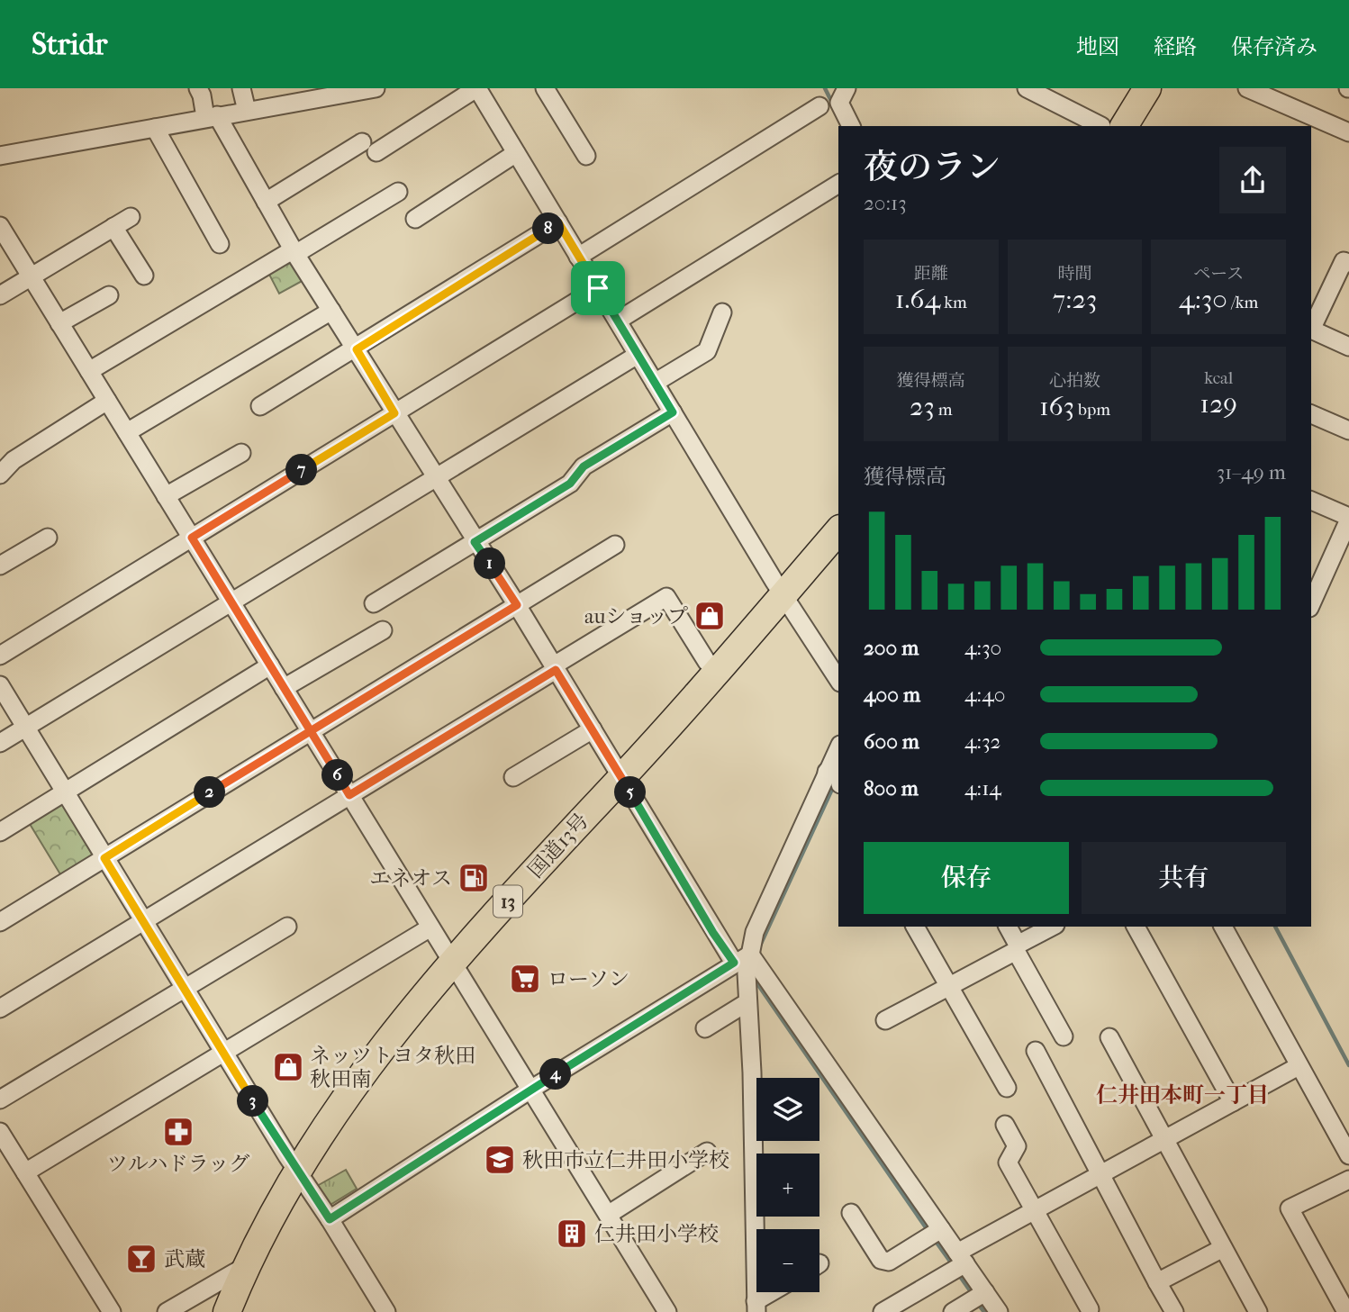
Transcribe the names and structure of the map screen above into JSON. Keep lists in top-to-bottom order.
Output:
{
  "streets": {
    "highway": ["国道13号", "13"]
  },
  "districts": ["仁井田本町一丁目"],
  "places": {
    "shop": ["auショップ", "ネッツトヨタ秋田 秋田南"],
    "fuel station": ["エネオス"],
    "supermarket": ["ローソン"],
    "pharmacy": ["ツルハドラッグ"],
    "school or university": ["秋田市立仁井田小学校"],
    "building": ["仁井田小学校"],
    "bar": ["武蔵"]
  },
  "page": {
    "header": "Stridr",
    "nav": ["地図", "経路", "保存済み"],
    "heading": ["夜のラン", "20:13"],
    "pins": [
      "8",
      "7",
      "1",
      "6",
      "2",
      "5",
      "4",
      "3"
    ],
    "stats": [
      ["距離", "1.64 km"],
      ["時間", "7:23"],
      ["ペース", "4:30 /km"],
      ["獲得標高", "23 m"],
      ["心拍数", "163 bpm"],
      ["kcal", "129"]
    ],
    "chart": ["獲得標高", "31–49 m"],
    "list": [
      {
        "name": "200 m",
        "note": "4:30"
      },
      {
        "name": "400 m",
        "note": "4:40"
      },
      {
        "name": "600 m",
        "note": "4:32"
      },
      {
        "name": "800 m",
        "note": "4:14"
      }
    ],
    "buttons": ["保存", "共有"],
    "map_buttons": ["+", "−"]
  }
}
